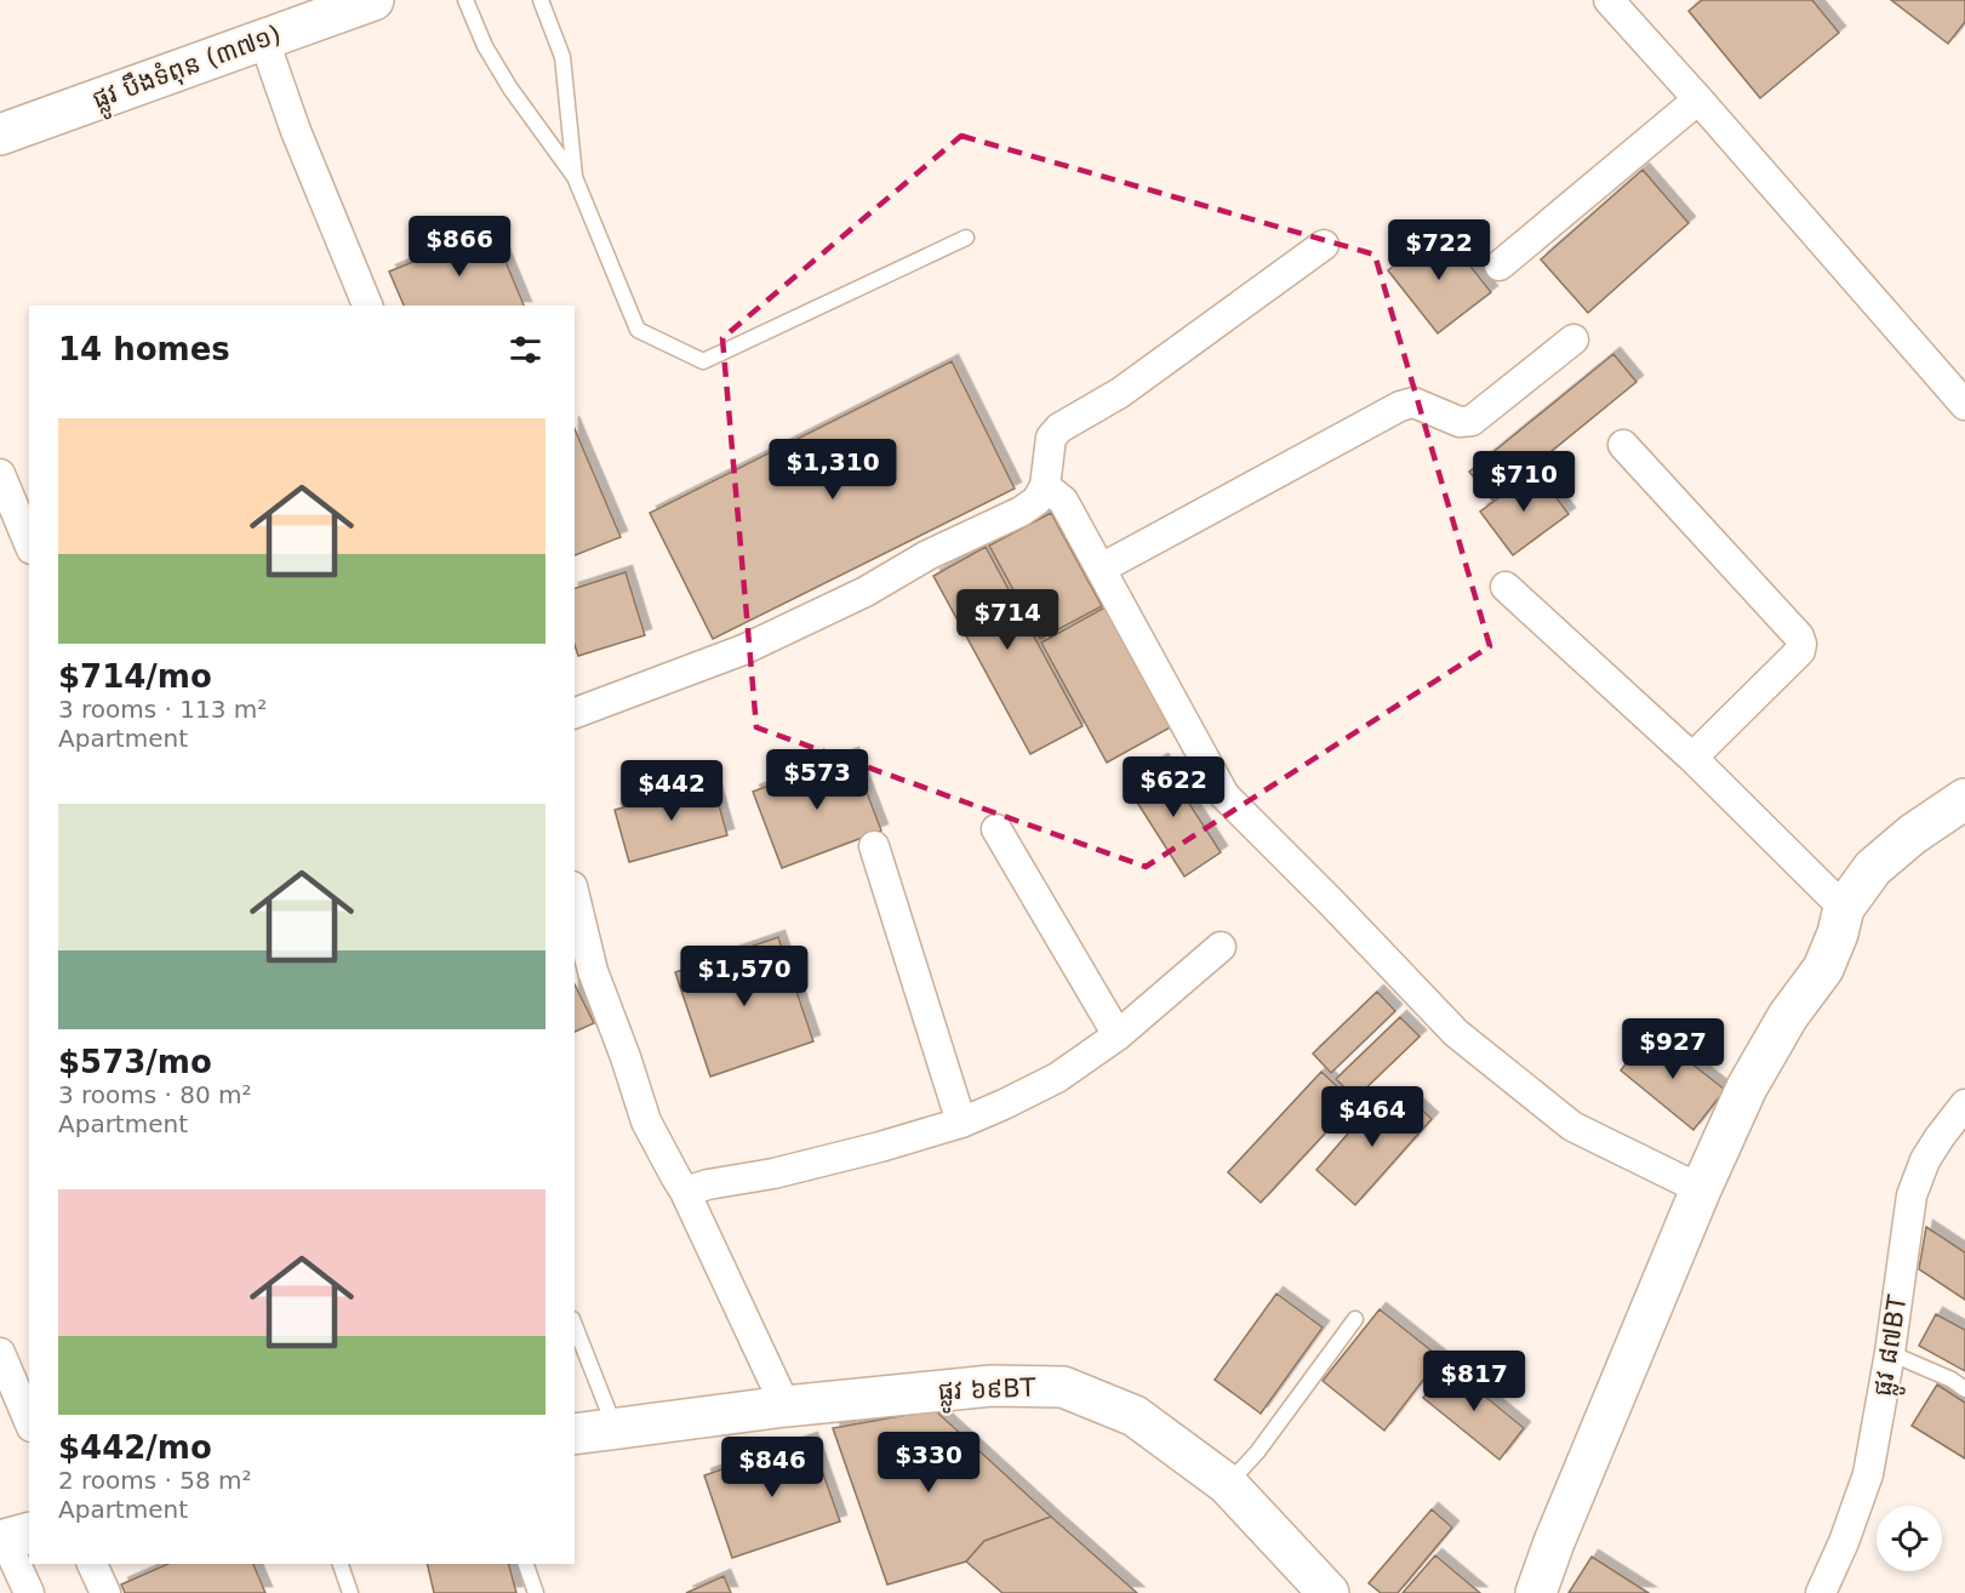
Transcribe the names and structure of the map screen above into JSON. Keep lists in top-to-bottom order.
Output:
{
  "streets": {
    "street": ["ផ្លូវ បឹងទំពុន (៣៧១)", "ផ្លូវ ៨៧BT", "ផ្លូវ ៦៩BT"]
  },
  "page": {
    "price": [
      "$866",
      "$722",
      "$1,310",
      "$710",
      "$714",
      "$573",
      "$622",
      "$442",
      "$1,570",
      "$927",
      "$464",
      "$817",
      "$330",
      "$846"
    ],
    "heading": "14 homes",
    "list": [
      {
        "name": "$714/mo",
        "note": "3 rooms · 113 m² · Apartment"
      },
      {
        "name": "$573/mo",
        "note": "3 rooms · 80 m² · Apartment"
      },
      {
        "name": "$442/mo",
        "note": "2 rooms · 58 m² · Apartment"
      }
    ]
  }
}
